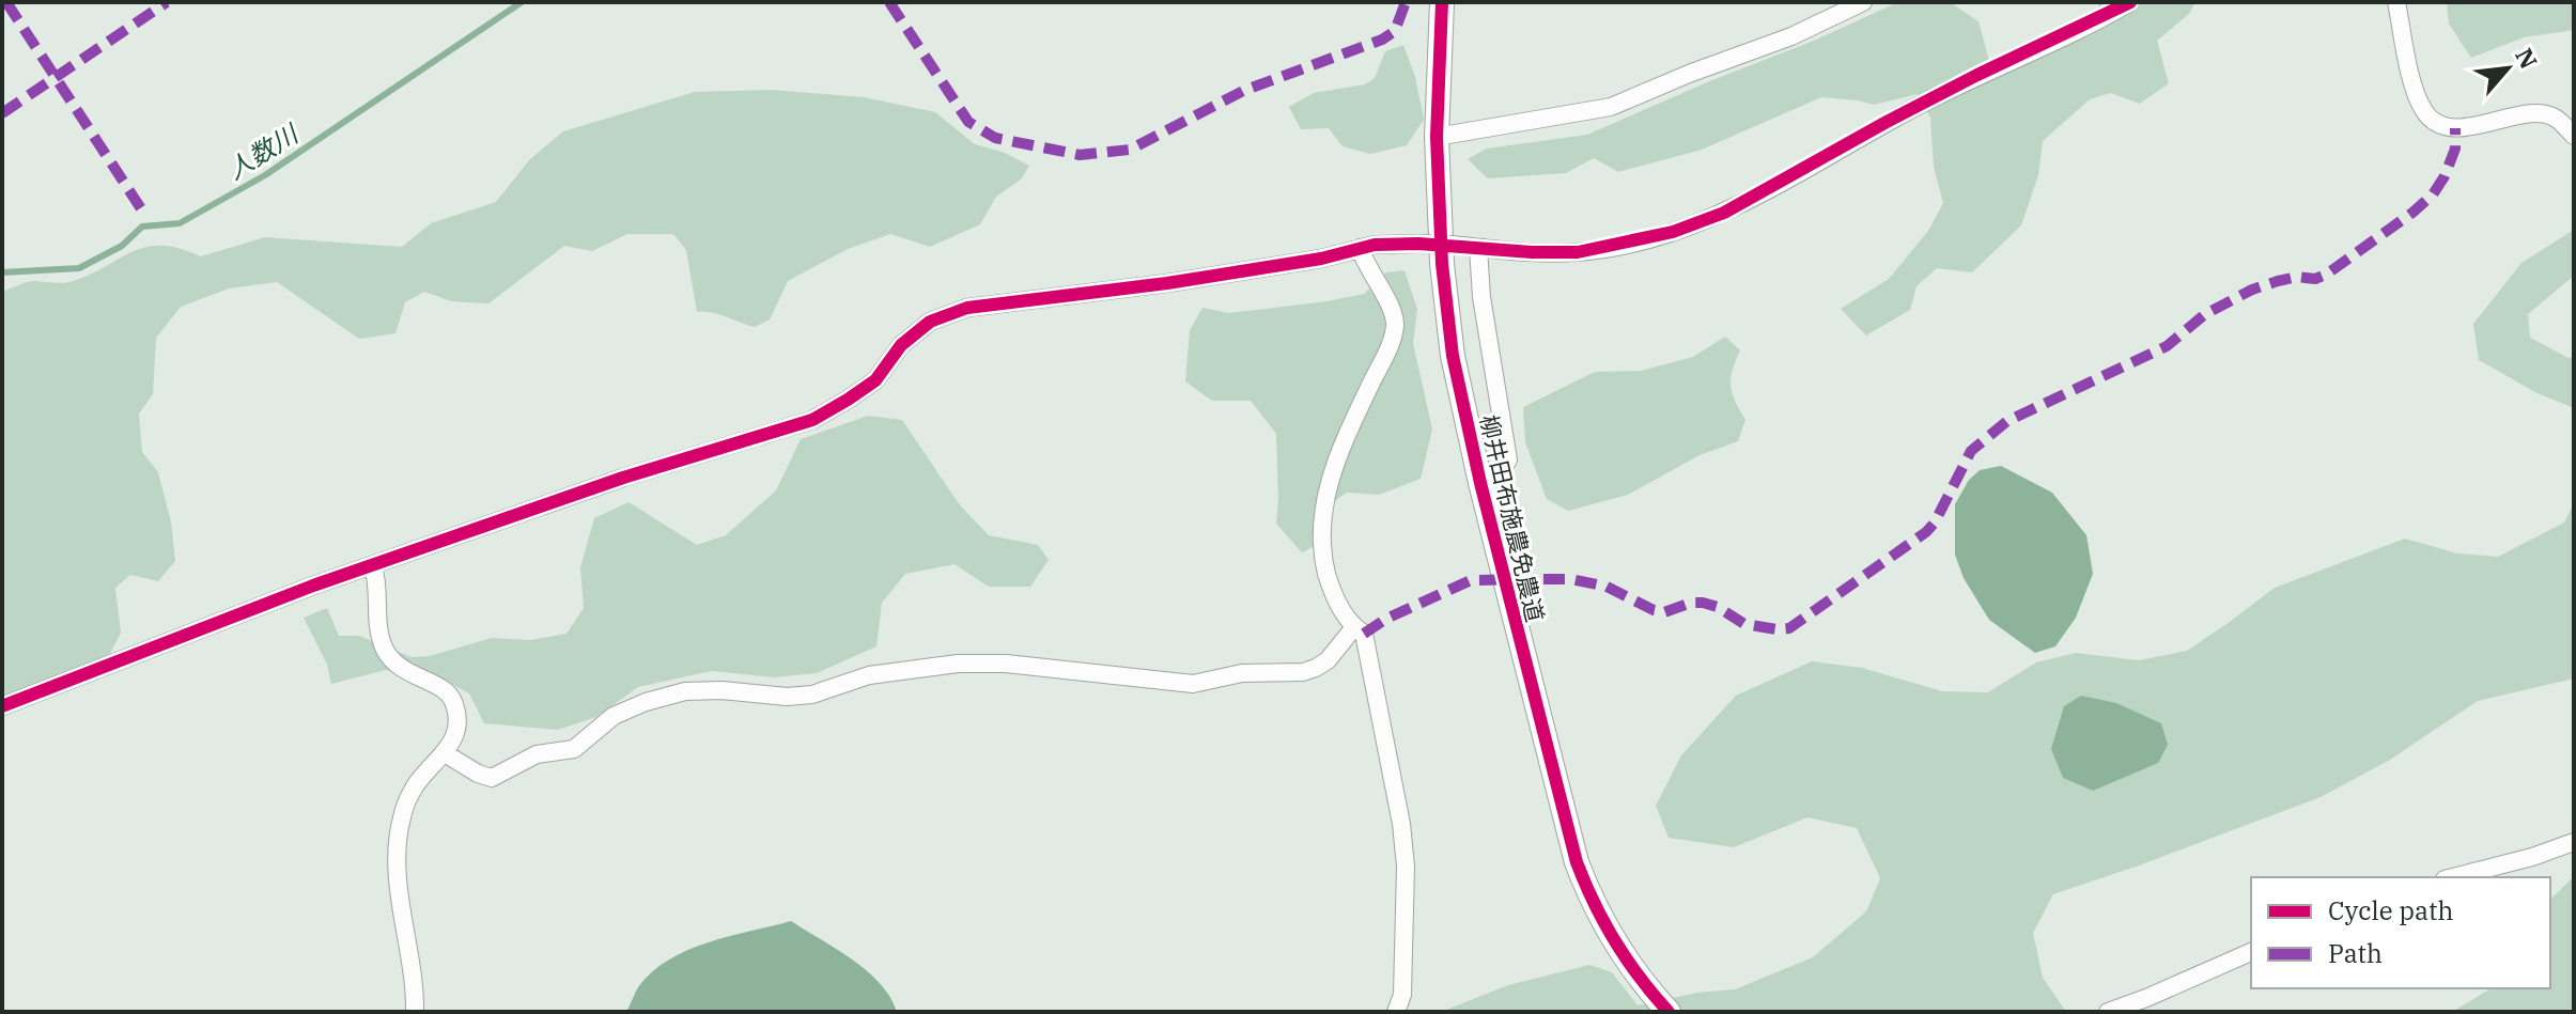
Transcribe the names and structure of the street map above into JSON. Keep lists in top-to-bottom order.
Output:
{
  "streets": {
    "street": ["柳井田布施農免農道"]
  },
  "water": ["人数川"],
  "legend": ["Cycle path", "Path"],
  "north": "top right"
}
